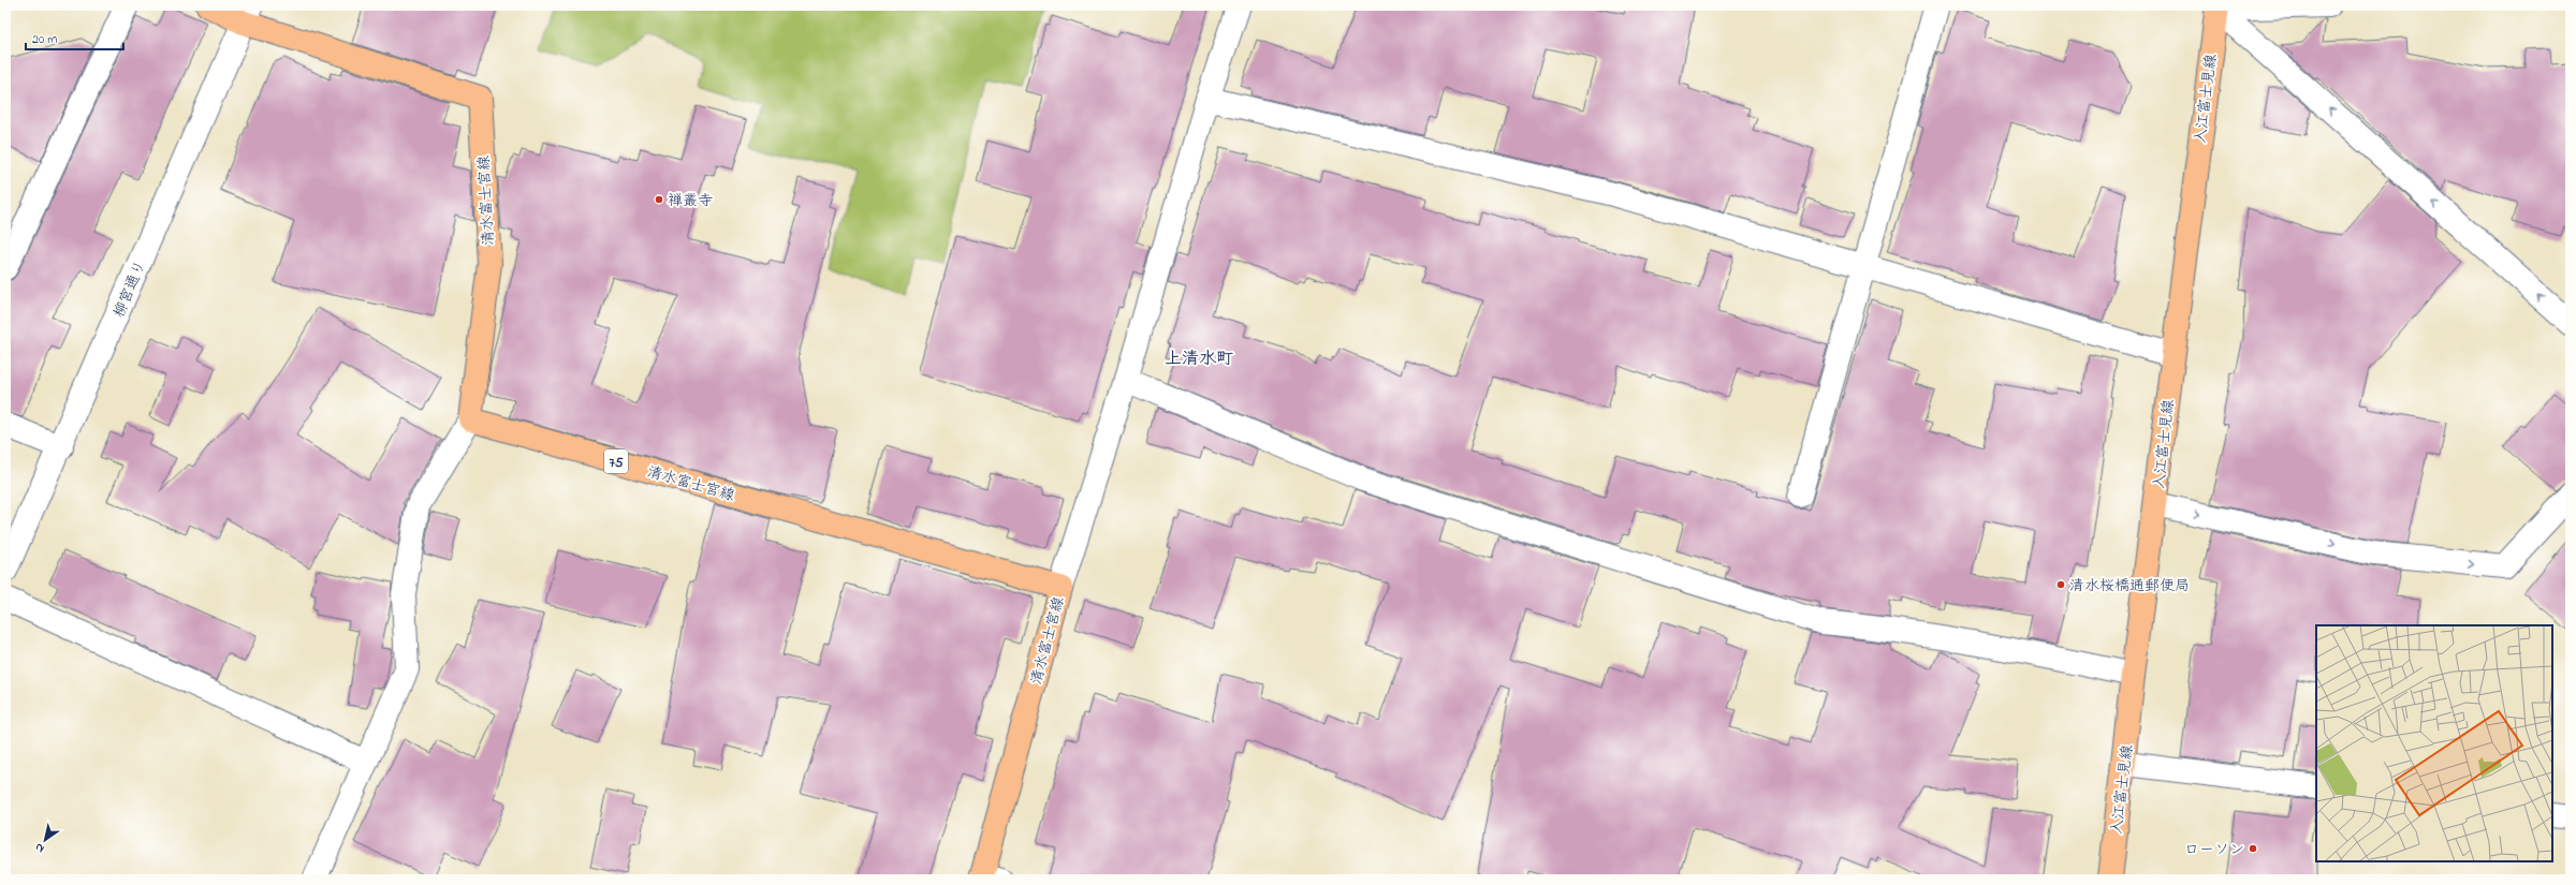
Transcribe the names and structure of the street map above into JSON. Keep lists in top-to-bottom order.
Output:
{
  "streets": {
    "main road": ["入江富士見線", "清水富士宮線", "75"],
    "street": ["柳宮通り"]
  },
  "crossings": [
    ["清水富士宮線", "柳宮通り"]
  ],
  "districts": ["上清水町"],
  "places": ["禅叢寺", "清水桜橋通郵便局", "ローソン"],
  "scale_bar": "20 m",
  "north": "bottom left"
}
